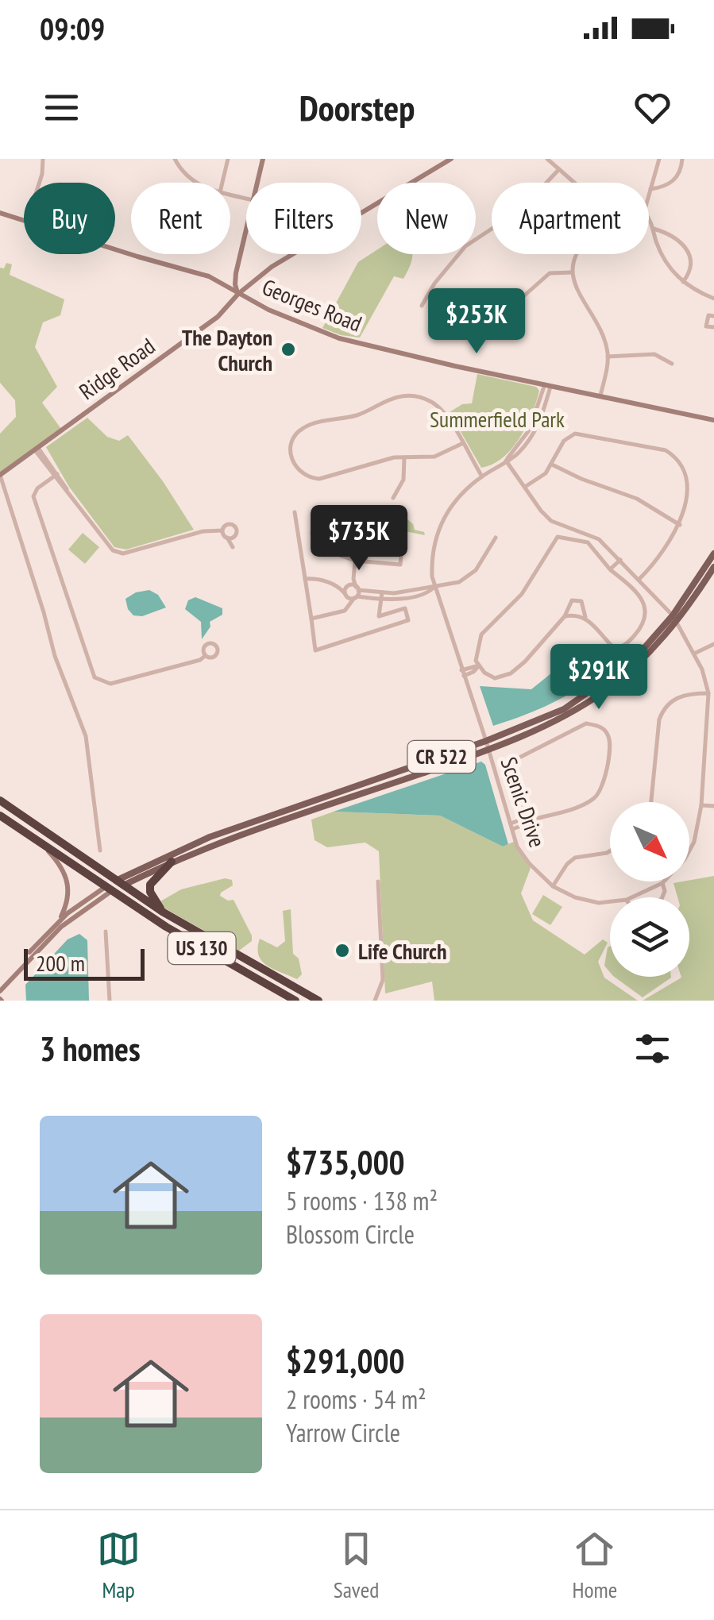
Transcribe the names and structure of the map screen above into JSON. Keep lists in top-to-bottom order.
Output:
{
  "streets": {
    "highway": ["US 130"],
    "main road": ["CR 522"],
    "street": ["Georges Road", "Ridge Road", "Scenic Drive"]
  },
  "crossings": [
    ["Georges Road", "Ridge Road"],
    ["Georges Road", "Scenic Drive"],
    ["CR 522", "Scenic Drive"],
    ["CR 522", "US 130"]
  ],
  "parks": ["Summerfield Park"],
  "places": ["The Dayton Church", "Life Church"],
  "scale_bar": "200 m",
  "north": "bottom right",
  "page": {
    "status": "09:09",
    "header": "Doorstep",
    "chip": [
      "Buy",
      "Rent",
      "Filters",
      "New",
      "Apartment"
    ],
    "price": ["$253K", "$735K", "$291K"],
    "scale": "200 m",
    "heading": "3 homes",
    "list": [
      {
        "name": "$735,000",
        "note": "5 rooms · 138 m² · Blossom Circle"
      },
      {
        "name": "$291,000",
        "note": "2 rooms · 54 m² · Yarrow Circle"
      }
    ],
    "tabs": ["Map", "Saved", "Home"]
  }
}
